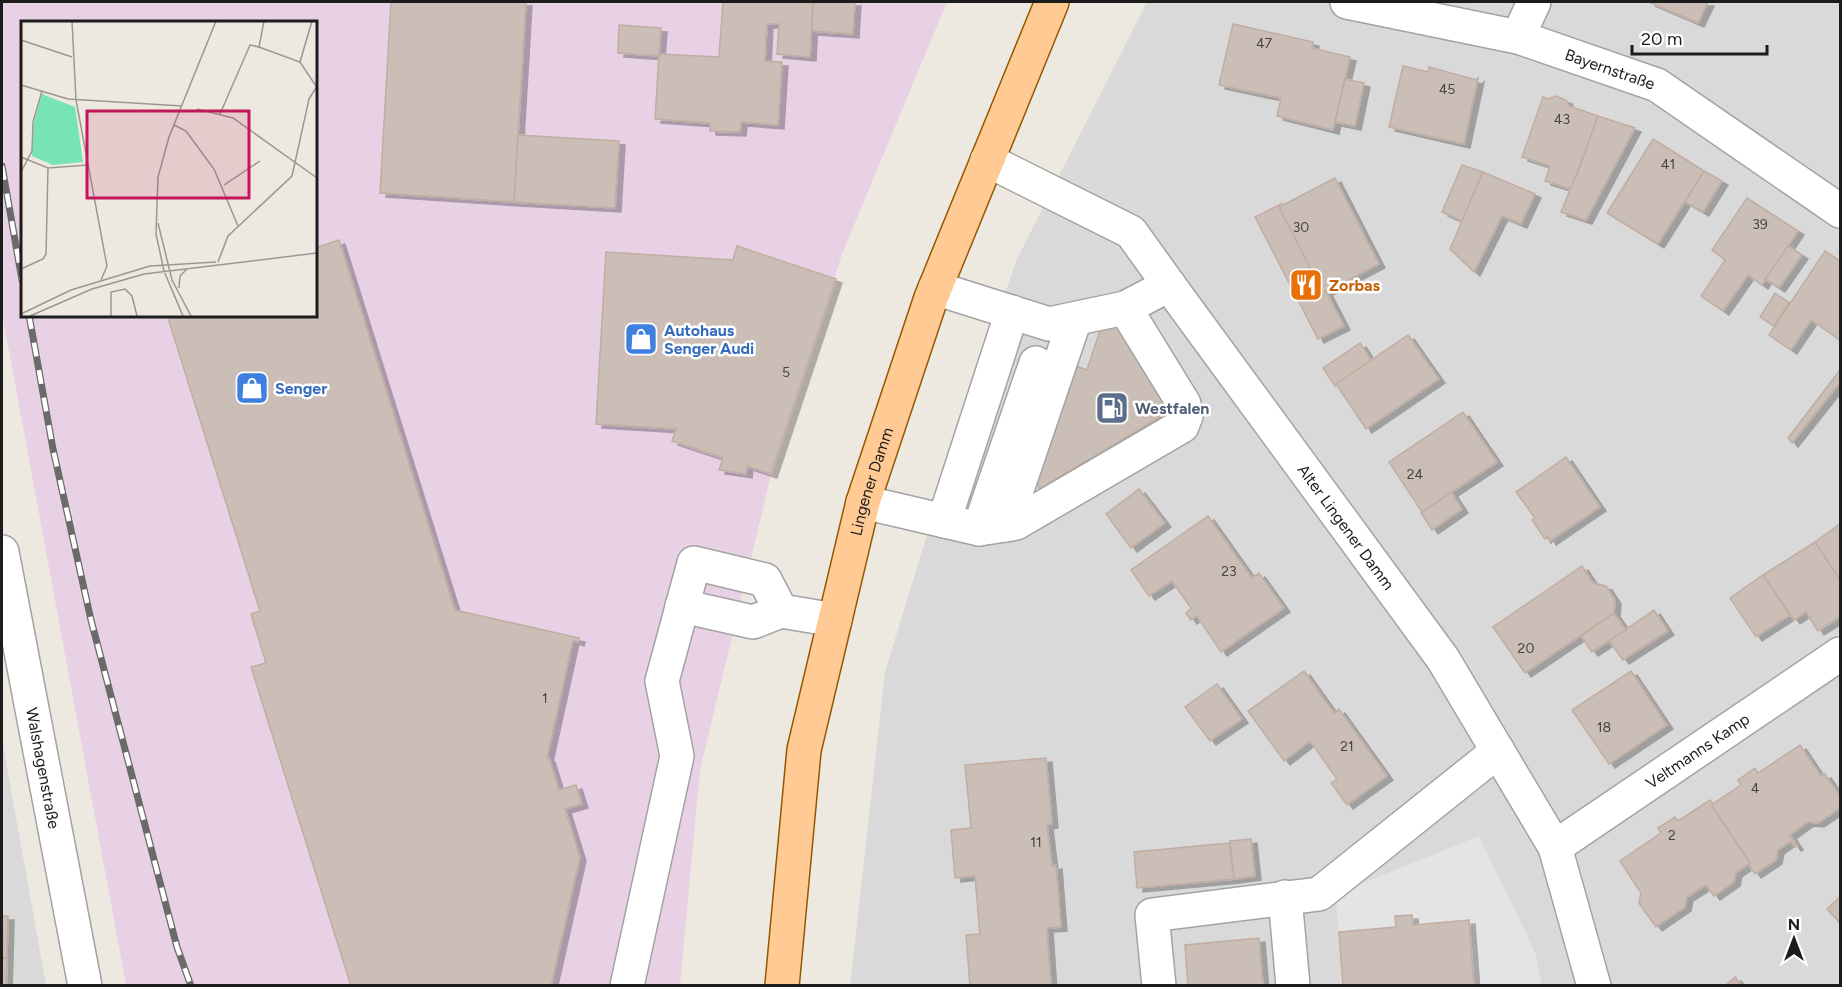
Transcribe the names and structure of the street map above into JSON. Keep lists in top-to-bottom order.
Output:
{
  "streets": {
    "main road": ["Lingener Damm"],
    "street": [
      "Bayernstraße",
      "Alter Lingener Damm",
      "Veltmanns Kamp",
      "Walshagenstraße"
    ]
  },
  "crossings": [
    ["Lingener Damm", "Alter Lingener Damm"],
    ["Alter Lingener Damm", "Veltmanns Kamp"]
  ],
  "places": {
    "restaurant": ["Zorbas"],
    "shop": ["Autohaus Senger Audi", "Senger"],
    "fuel station": ["Westfalen"]
  },
  "house_numbers": [
    "47",
    "45",
    "43",
    "41",
    "39",
    "30",
    "5",
    "24",
    "23",
    "20",
    "1",
    "18",
    "21",
    "4",
    "2",
    "11"
  ],
  "scale_bar": "20 m",
  "north": "top"
}
